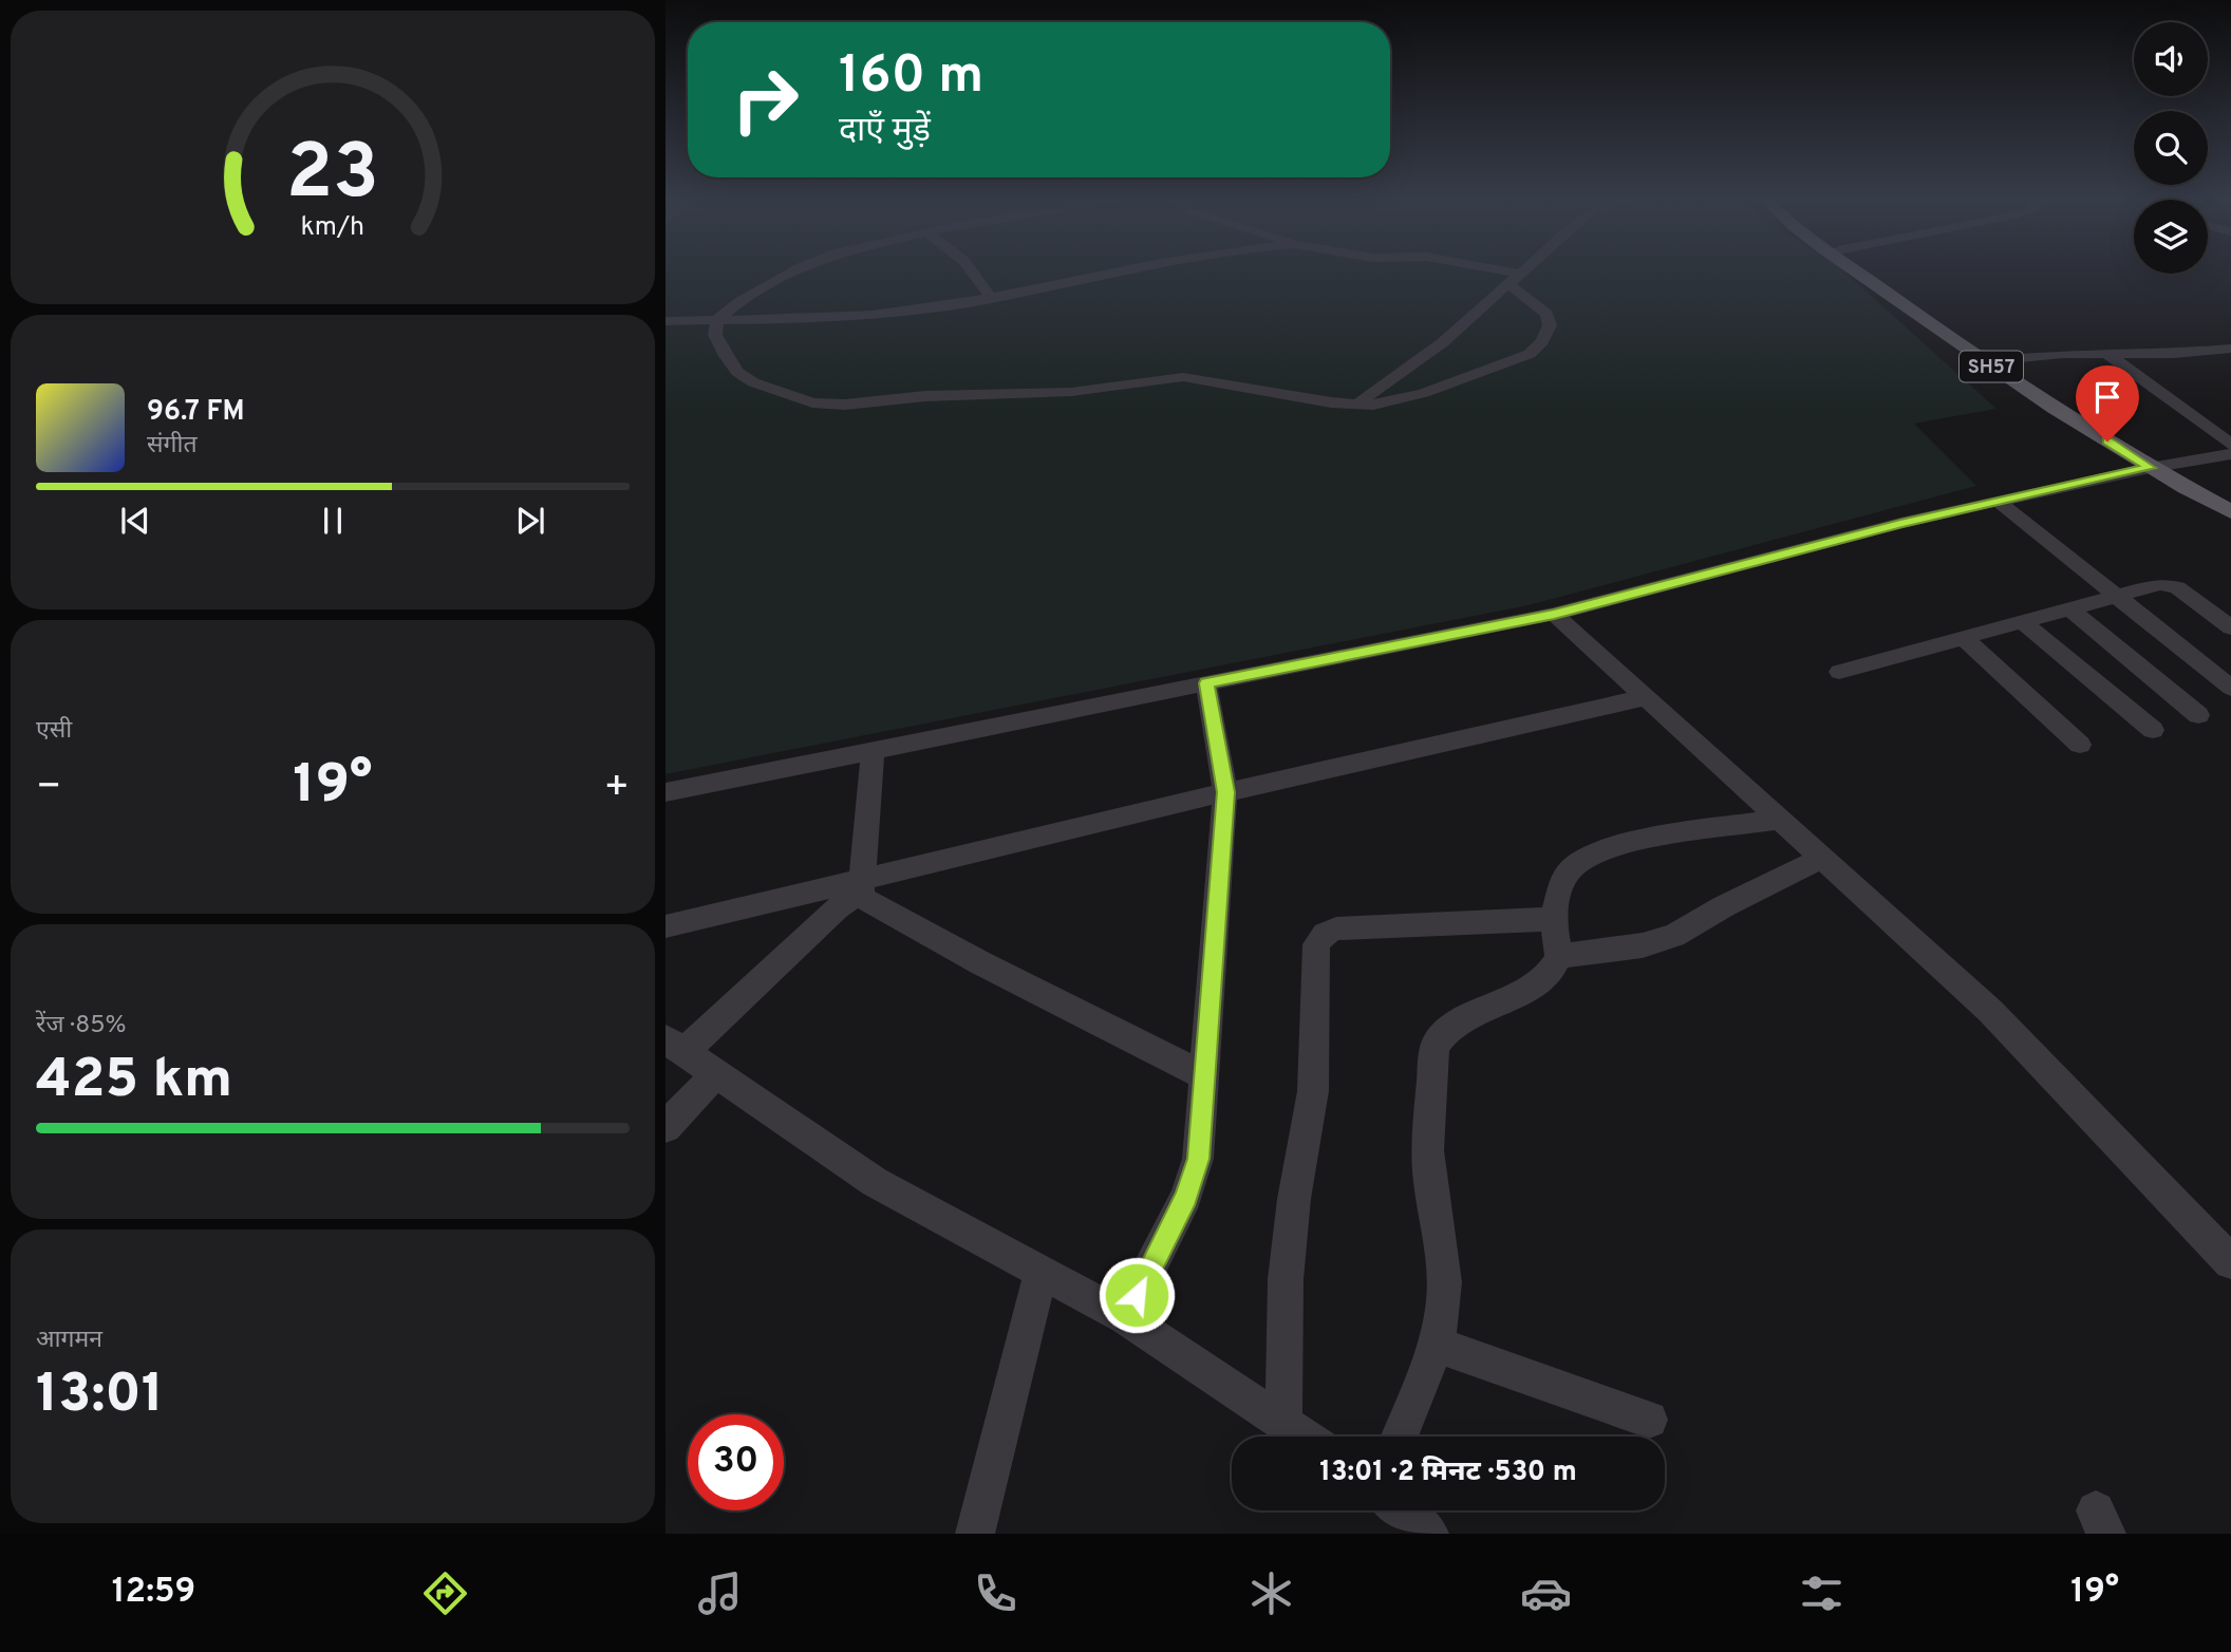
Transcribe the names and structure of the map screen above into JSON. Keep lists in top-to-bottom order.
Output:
{
  "streets": {
    "main road": ["SH57"]
  },
  "page": {
    "turn": ["160 m", "दाएँ मुड़ें"],
    "song": ["96.7 FM", "संगीत"],
    "tile": [
      "एसी",
      ["रेंज · 85%", "425 km"],
      ["आगमन", "13:01"]
    ],
    "heat": ["−", "19°", "+"],
    "limit": "30",
    "trip": "13:01 · 2 मिनट · 530 m",
    "tabs": ["12:59", "19°"],
    "gauge": ["23", "km/h"]
  }
}
